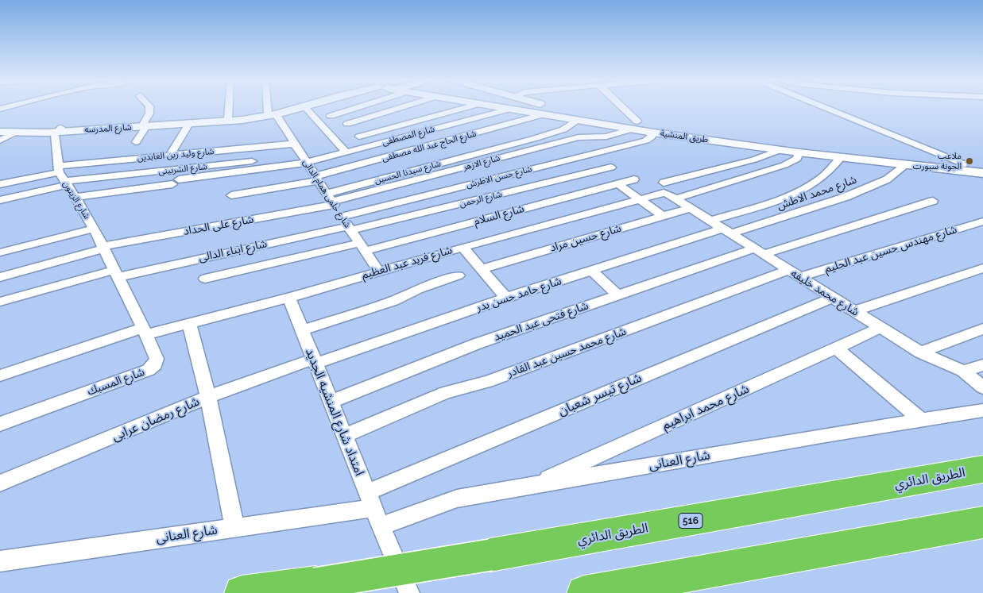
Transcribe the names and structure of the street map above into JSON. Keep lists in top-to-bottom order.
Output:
{
  "streets": {
    "highway": ["الطريق الدائري", "516"],
    "street": [
      "شارع المدرسه",
      "شارع المصطفى",
      "طريق المنشية",
      "شارع الحاج عبد الله مصطفى",
      "شارع وليد زين العابدين",
      "شارع الازهر",
      "شارع الشربينى",
      "شارع سيدنا الحسين",
      "شارع حسن الاطرش",
      "شارع محمد الاطش",
      "شارع حلمى همام الدالى",
      "شارع الرحمن",
      "شارع الزيتون",
      "شارع السلام",
      "شارع على الحداد",
      "شارع حسين مراد",
      "شارع مهندس حسين عبد الحليم",
      "شارع ابناء الدالى",
      "شارع فريد عبد العظيم",
      "شارع محمد خليفه",
      "شارع حامد حسن بدر",
      "شارع فتحى عبد الحميد",
      "شارع محمد حسين عبد القادر",
      "شارع المسبك",
      "شارع تيسر شعبان",
      "شارع محمد ابراهيم",
      "امتداد شارع المنشيه الجديد",
      "شارع رمضان عرابى",
      "شارع العنانى"
    ]
  },
  "crossings": [
    ["شارع المدرسه", "شارع حلمى همام الدالى"],
    ["شارع المصطفى", "طريق المنشية"],
    ["شارع المصطفى", "شارع الشربينى"],
    ["شارع المصطفى", "شارع حلمى همام الدالى"],
    ["طريق المنشية", "شارع الحاج عبد الله مصطفى"],
    ["طريق المنشية", "شارع الازهر"],
    ["طريق المنشية", "شارع سيدنا الحسين"],
    ["طريق المنشية", "شارع حسن الاطرش"],
    ["طريق المنشية", "شارع محمد الاطش"],
    ["طريق المنشية", "شارع فريد عبد العظيم"],
    ["شارع الحاج عبد الله مصطفى", "شارع حلمى همام الدالى"],
    ["شارع وليد زين العابدين", "شارع الشربينى"],
    ["شارع وليد زين العابدين", "شارع حلمى همام الدالى"],
    ["شارع وليد زين العابدين", "شارع الزيتون"],
    ["شارع الازهر", "شارع سيدنا الحسين"],
    ["شارع الازهر", "شارع حلمى همام الدالى"],
    ["شارع الازهر", "شارع على الحداد"],
    ["شارع الشربينى", "شارع حلمى همام الدالى"],
    ["شارع الشربينى", "شارع الزيتون"],
    ["شارع سيدنا الحسين", "شارع حلمى همام الدالى"],
    ["شارع سيدنا الحسين", "شارع على الحداد"],
    ["شارع حسن الاطرش", "شارع حلمى همام الدالى"],
    ["شارع حسن الاطرش", "شارع الرحمن"],
    ["شارع حسن الاطرش", "شارع ابناء الدالى"],
    ["شارع محمد الاطش", "شارع محمد خليفه"],
    ["شارع محمد الاطش", "شارع حامد حسن بدر"],
    ["شارع حلمى همام الدالى", "شارع الرحمن"],
    ["شارع حلمى همام الدالى", "شارع السلام"],
    ["شارع حلمى همام الدالى", "شارع على الحداد"],
    ["شارع حلمى همام الدالى", "شارع ابناء الدالى"],
    ["شارع حلمى همام الدالى", "شارع فريد عبد العظيم"],
    ["شارع الرحمن", "شارع ابناء الدالى"],
    ["شارع الزيتون", "شارع على الحداد"],
    ["شارع الزيتون", "شارع ابناء الدالى"],
    ["شارع الزيتون", "شارع المسبك"],
    ["شارع حسين مراد", "شارع محمد خليفه"],
    ["شارع مهندس حسين عبد الحليم", "شارع محمد خليفه"],
    ["شارع مهندس حسين عبد الحليم", "شارع محمد حسين عبد القادر"],
    ["شارع ابناء الدالى", "شارع المسبك"],
    ["شارع فريد عبد العظيم", "شارع محمد خليفه"],
    ["شارع فريد عبد العظيم", "شارع المسبك"],
    ["شارع فريد عبد العظيم", "امتداد شارع المنشيه الجديد"],
    ["شارع محمد خليفه", "شارع حامد حسن بدر"],
    ["شارع محمد خليفه", "شارع فتحى عبد الحميد"],
    ["شارع محمد خليفه", "شارع محمد حسين عبد القادر"],
    ["شارع محمد خليفه", "شارع تيسر شعبان"],
    ["شارع محمد خليفه", "شارع محمد ابراهيم"],
    ["شارع حامد حسن بدر", "امتداد شارع المنشيه الجديد"],
    ["شارع حامد حسن بدر", "شارع رمضان عرابى"],
    ["شارع فتحى عبد الحميد", "امتداد شارع المنشيه الجديد"],
    ["شارع محمد حسين عبد القادر", "امتداد شارع المنشيه الجديد"],
    ["شارع تيسر شعبان", "امتداد شارع المنشيه الجديد"],
    ["شارع تيسر شعبان", "شارع العنانى"],
    ["شارع محمد ابراهيم", "شارع العنانى"],
    ["امتداد شارع المنشيه الجديد", "شارع رمضان عرابى"],
    ["امتداد شارع المنشيه الجديد", "شارع العنانى"]
  ],
  "places": ["ملاعب الجونة سبورت"]
}
